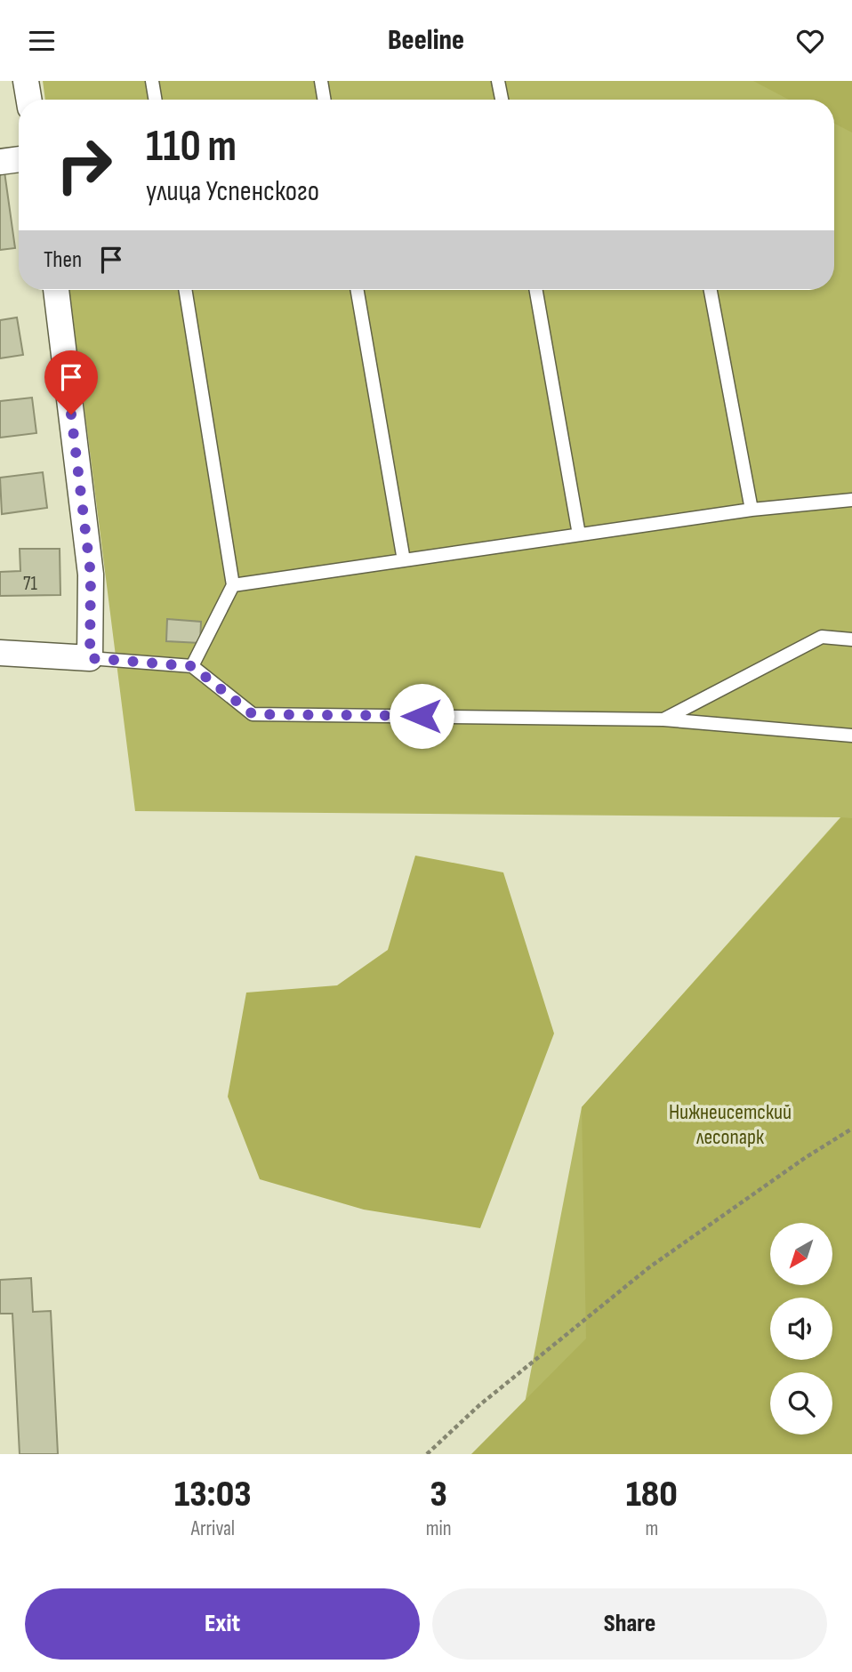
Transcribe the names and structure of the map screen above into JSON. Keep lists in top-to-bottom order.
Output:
{
  "parks": ["Нижнеисетский лесопарк"],
  "house_numbers": ["71"],
  "north": "bottom left",
  "page": {
    "header": "Beeline",
    "turn": ["110 m", "улица Успенского"],
    "then": "Then",
    "eta": [
      "13:03",
      "Arrival",
      "3",
      "min",
      "180",
      "m"
    ],
    "buttons": ["Exit", "Share"]
  }
}
